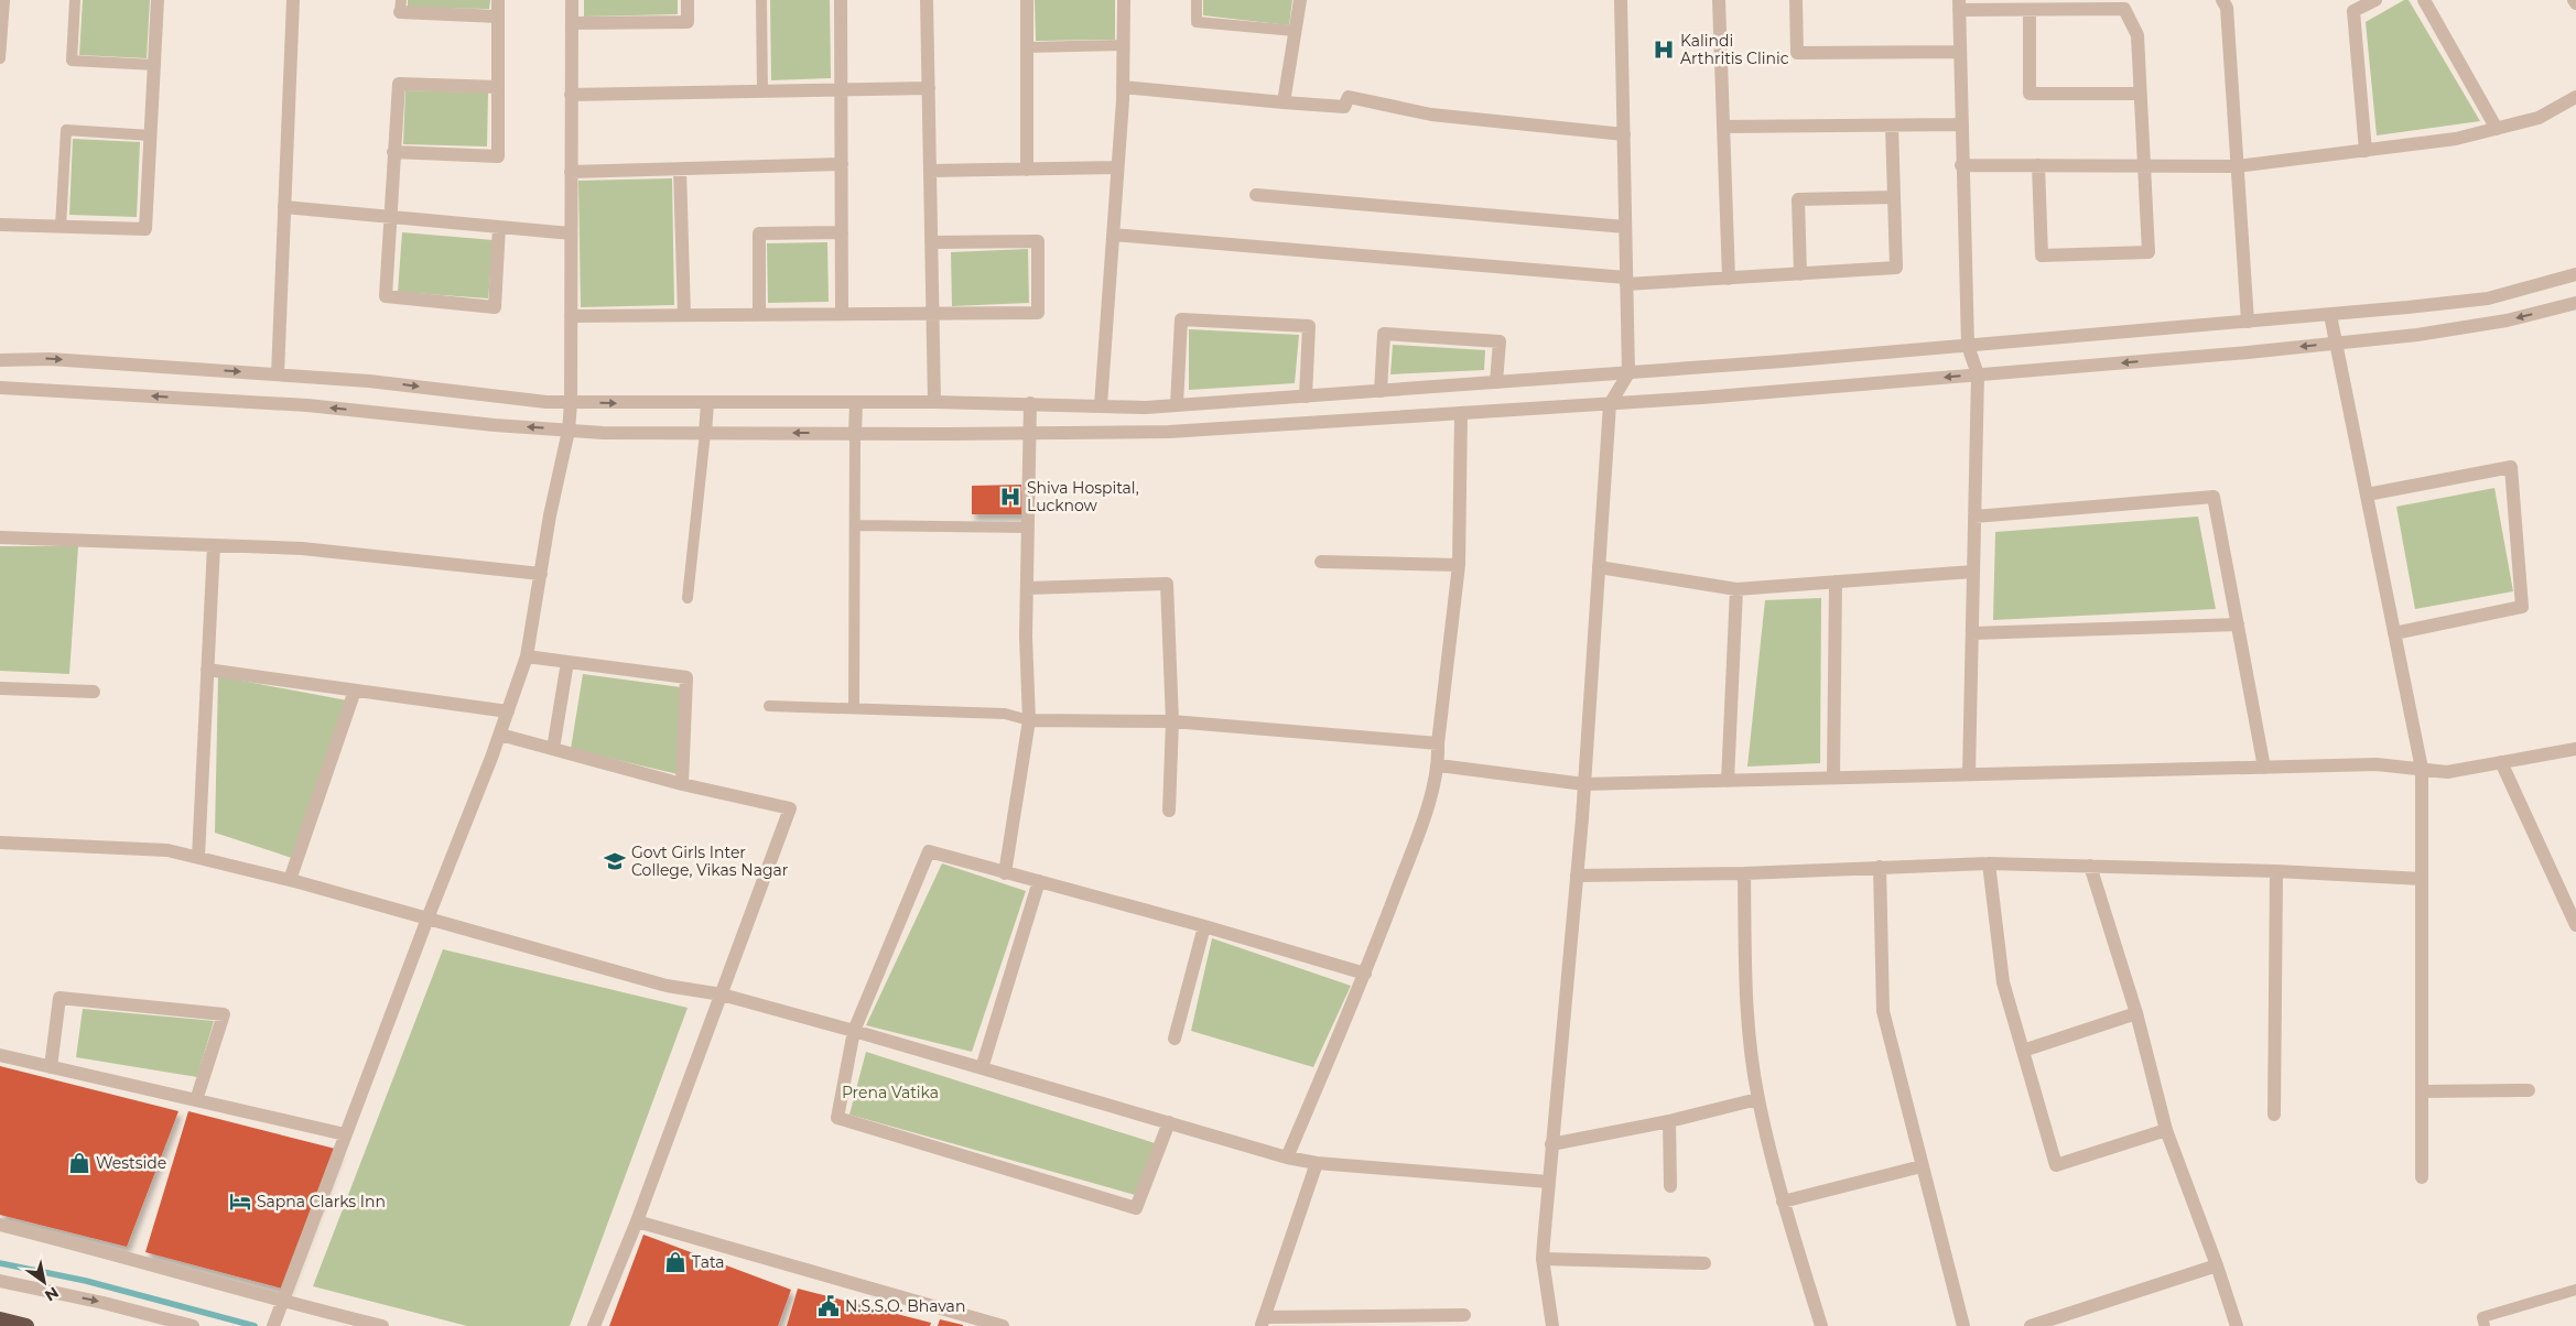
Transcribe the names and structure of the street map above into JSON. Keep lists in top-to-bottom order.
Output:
{
  "parks": ["Prena Vatika"],
  "places": {
    "hospital": ["Kalindi Arthritis Clinic", "Shiva Hospital, Lucknow"],
    "school or university": ["Govt Girls Inter College, Vikas Nagar"],
    "shop": ["Westside", "Tata"],
    "hotel": ["Sapna Clarks Inn"],
    "public building": ["N.S.S.O. Bhavan"]
  },
  "north": "bottom right"
}
